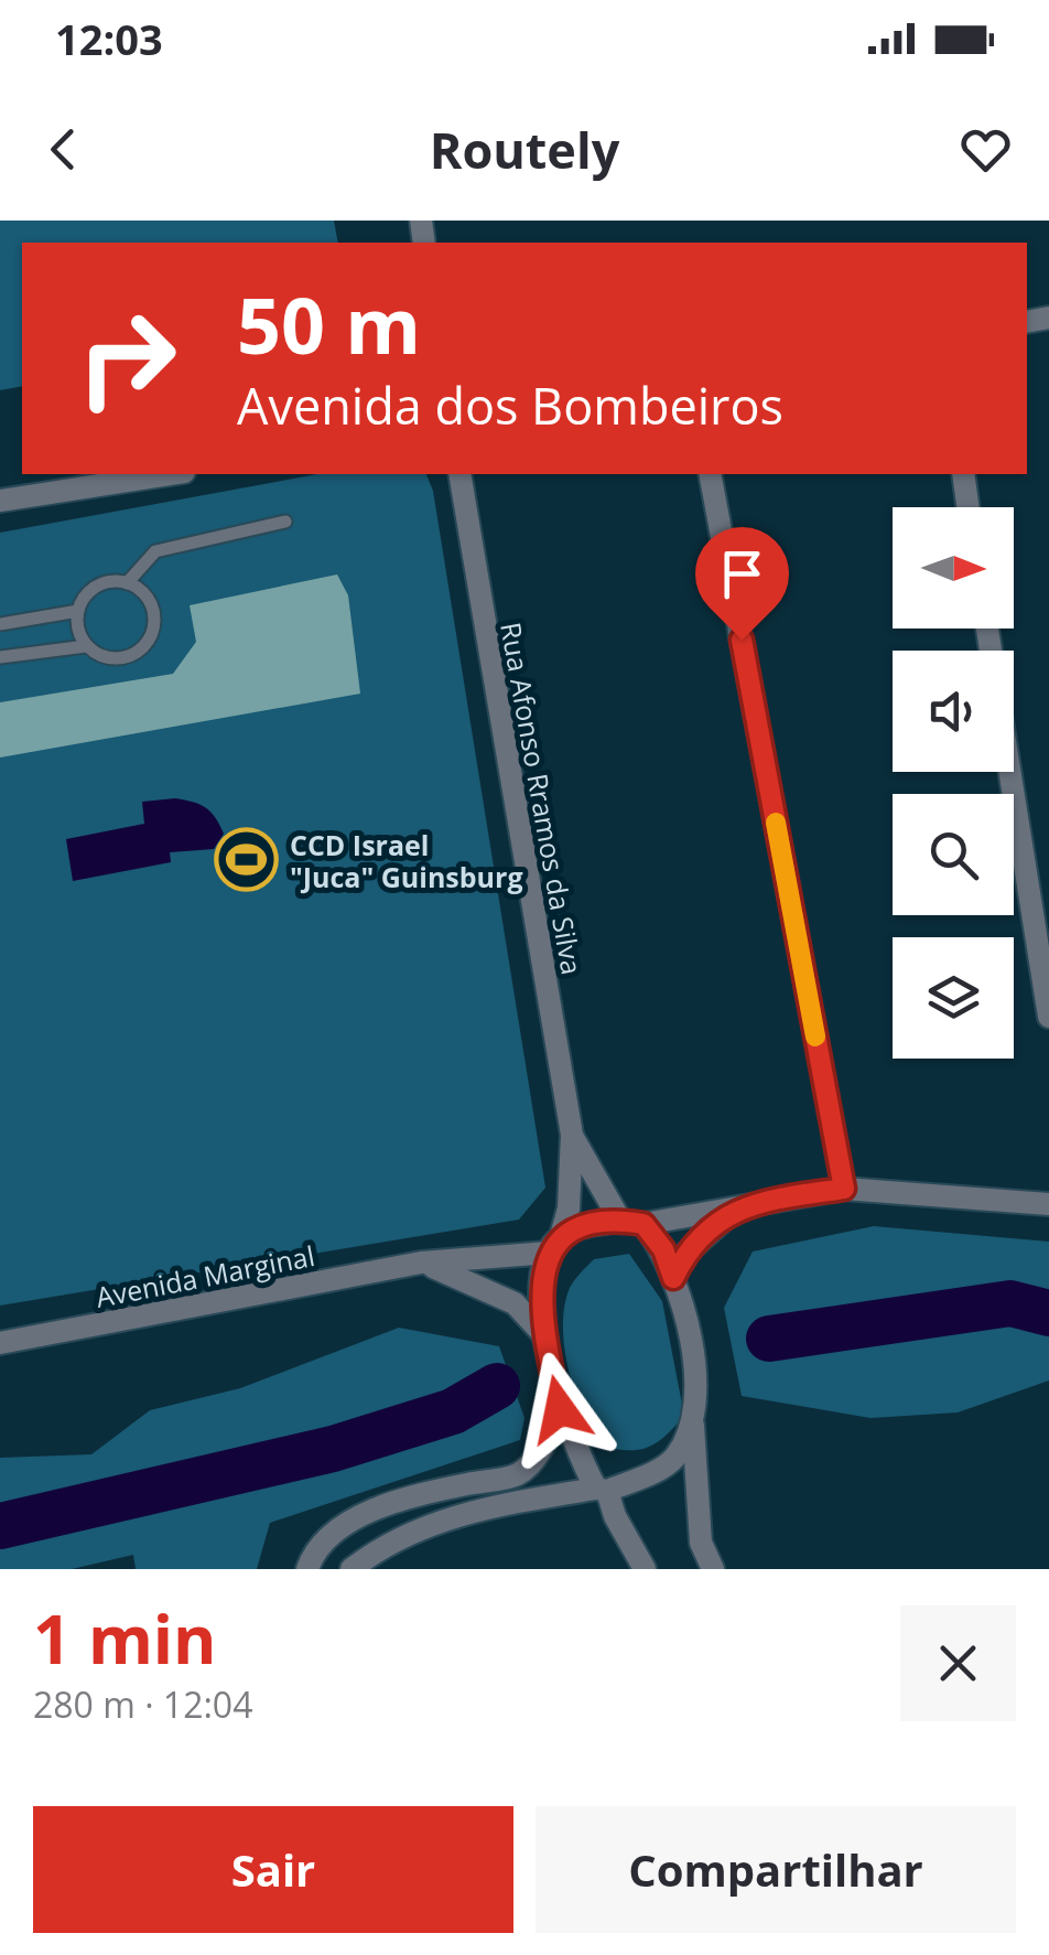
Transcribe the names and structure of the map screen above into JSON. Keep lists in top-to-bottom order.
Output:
{
  "streets": {
    "street": ["Rua Afonso Rramos da Silva", "Avenida Marginal"]
  },
  "crossings": [
    ["Rua Afonso Rramos da Silva", "Avenida Marginal"]
  ],
  "places": {
    "sports": ["CCD Israel \"Juca\" Guinsburg"]
  },
  "north": "right",
  "page": {
    "status": "12:03",
    "header": "Routely",
    "turn": ["50 m", "Avenida dos Bombeiros"],
    "heading": ["1 min", "280 m · 12:04"],
    "buttons": ["Sair", "Compartilhar"]
  }
}
